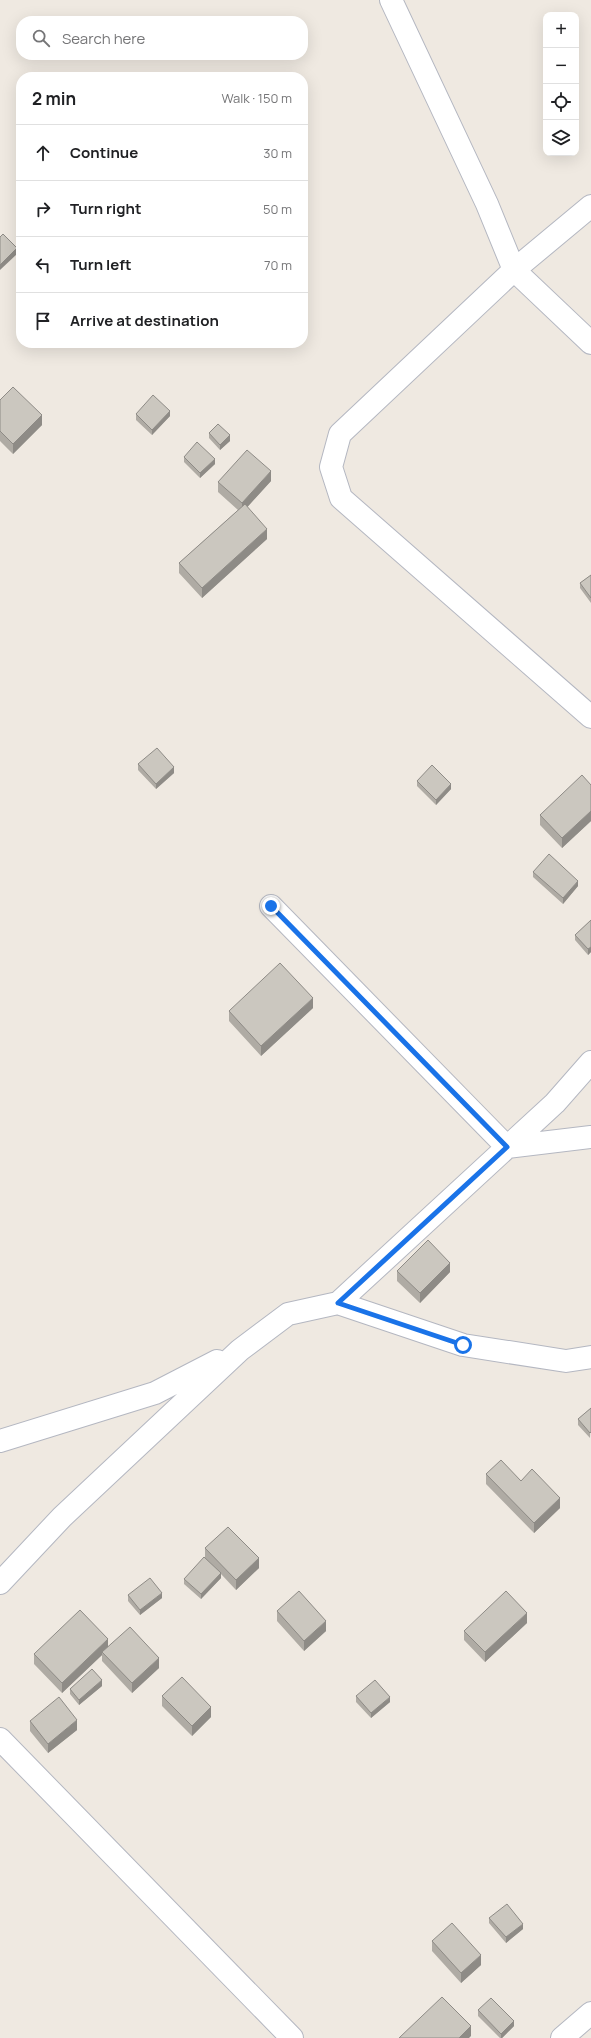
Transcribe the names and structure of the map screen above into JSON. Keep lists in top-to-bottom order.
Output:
{
  "page": {
    "map_buttons": ["+", "−"],
    "search": "Search here",
    "heading": ["2 min", "Walk · 150 m"],
    "list": [
      ["Continue", "30 m"],
      ["Turn right", "50 m"],
      ["Turn left", "70 m"],
      "Arrive at destination"
    ]
  }
}
